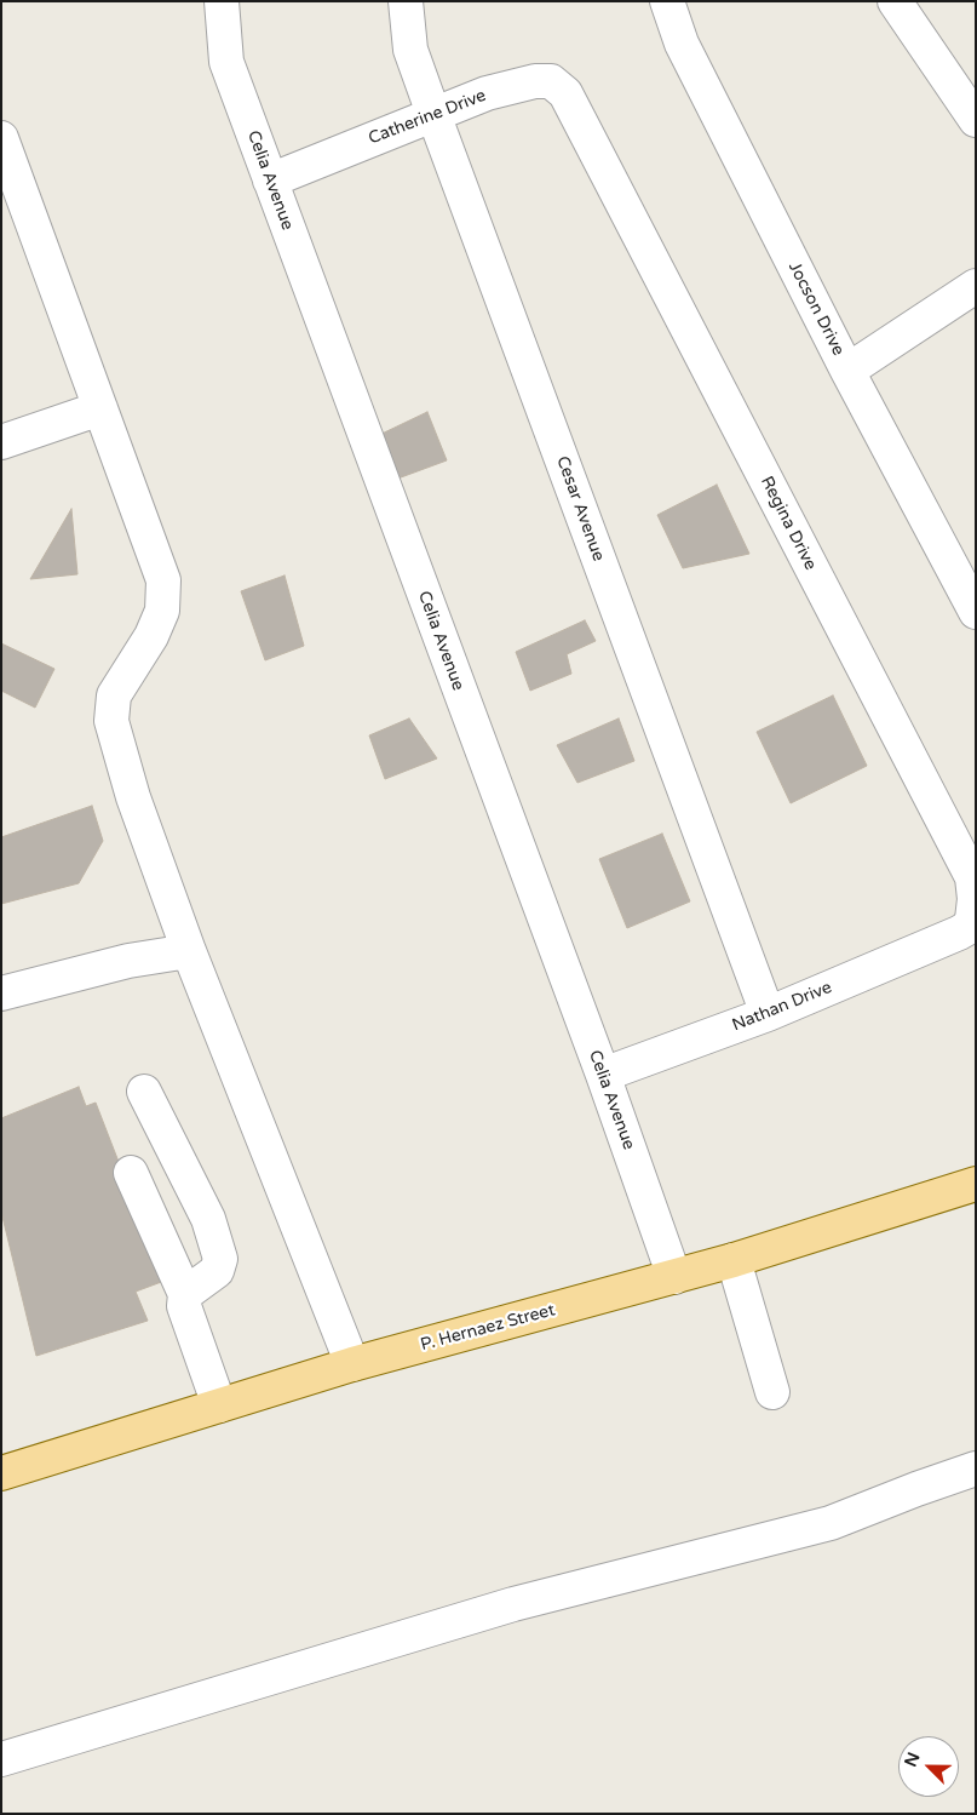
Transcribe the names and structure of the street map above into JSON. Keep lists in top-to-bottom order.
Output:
{
  "streets": {
    "main road": ["P. Hernaez Street"],
    "street": [
      "Catherine Drive",
      "Celia Avenue",
      "Jocson Drive",
      "Cesar Avenue",
      "Regina Drive",
      "Nathan Drive"
    ]
  },
  "crossings": [
    ["Catherine Drive", "Celia Avenue"],
    ["Catherine Drive", "Cesar Avenue"],
    ["Catherine Drive", "Regina Drive"],
    ["Celia Avenue", "Nathan Drive"],
    ["Celia Avenue", "P. Hernaez Street"],
    ["Cesar Avenue", "Nathan Drive"],
    ["Regina Drive", "Nathan Drive"]
  ],
  "north": "top left"
}
